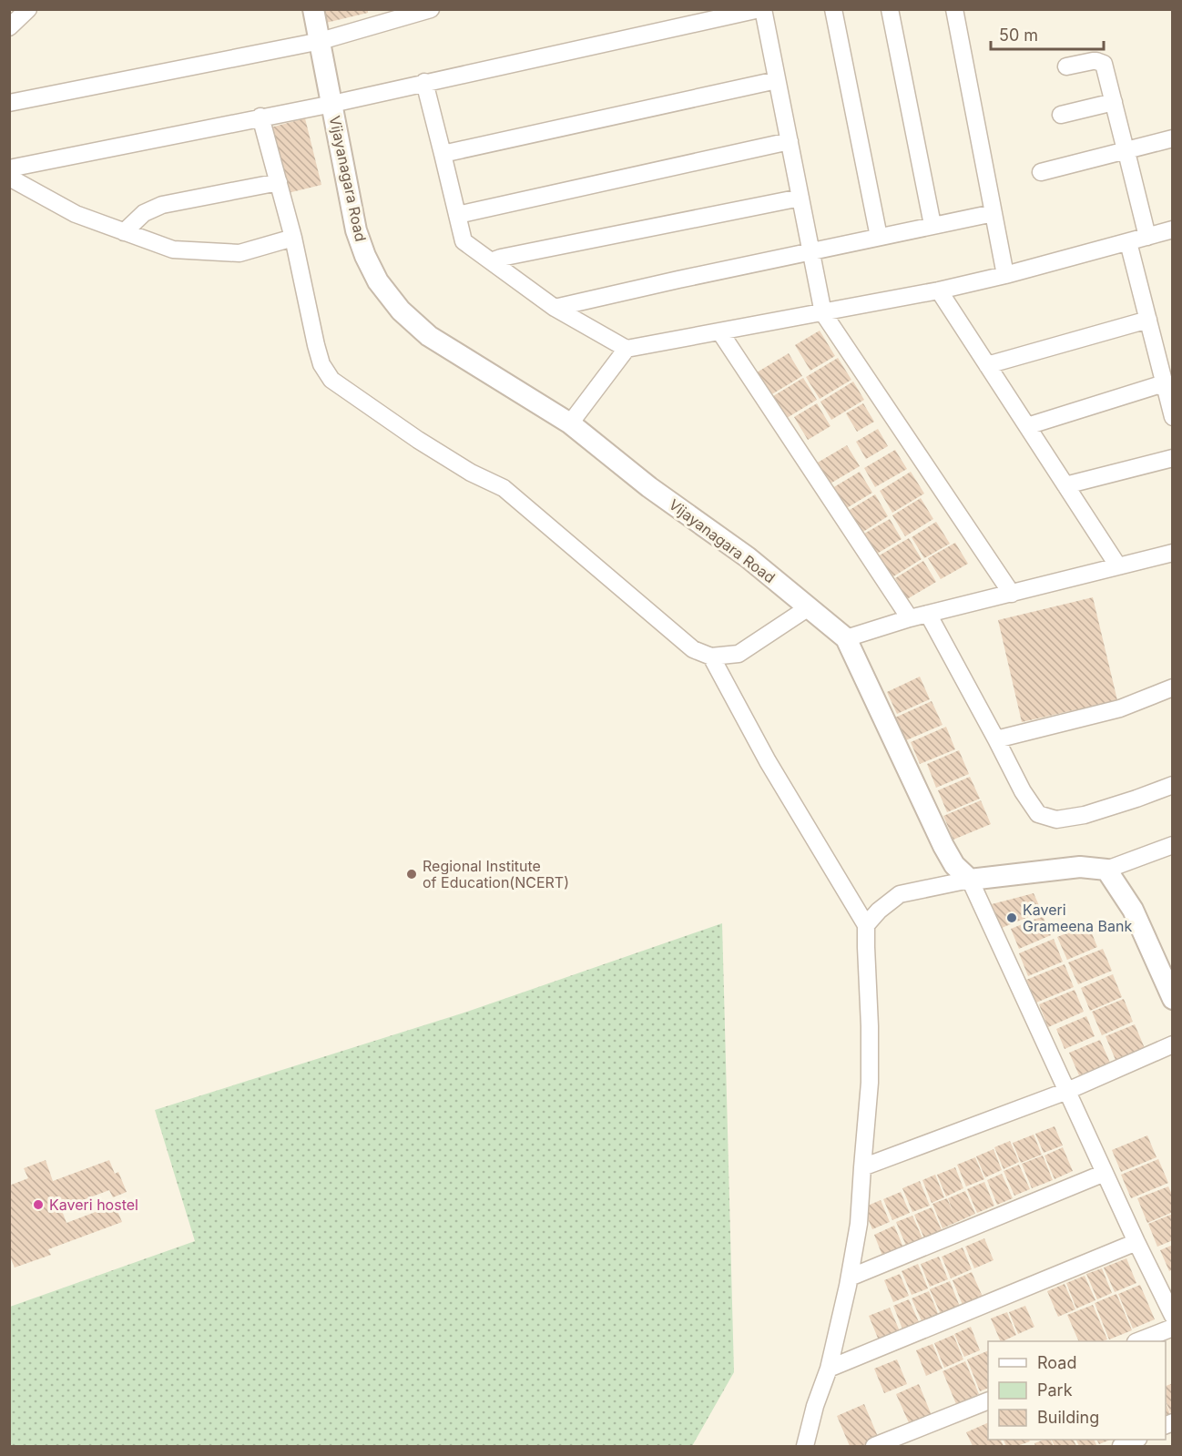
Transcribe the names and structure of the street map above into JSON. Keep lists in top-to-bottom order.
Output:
{
  "streets": {
    "street": ["Vijayanagara Road"]
  },
  "places": ["Regional Institute of Education(NCERT)", "Kaveri Grameena Bank", "Kaveri hostel"],
  "legend": ["Road", "Park", "Building"],
  "scale_bar": "50 m"
}
